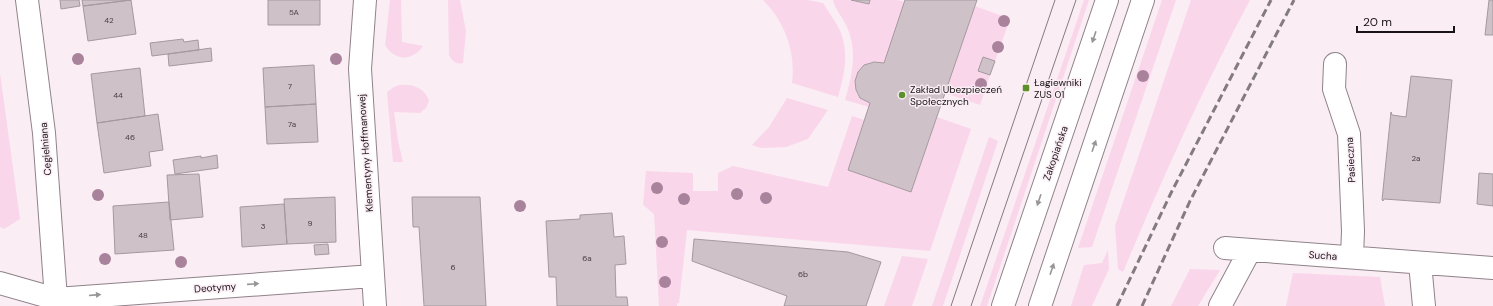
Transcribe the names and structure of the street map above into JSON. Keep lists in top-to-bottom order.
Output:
{
  "streets": {
    "street": [
      "Cegielniana",
      "Klementyny Hoffmanowej",
      "Zakopiańska",
      "Pasieczna",
      "Sucha",
      "Deotymy"
    ]
  },
  "crossings": [
    ["Cegielniana", "Deotymy"],
    ["Klementyny Hoffmanowej", "Deotymy"],
    ["Pasieczna", "Sucha"]
  ],
  "one_way": ["Deotymy"],
  "places": {
    "transit": ["Łagiewniki ZUS 01"],
    "other": ["Zakład Ubezpieczeń Społecznych"]
  },
  "house_numbers": [
    "5A",
    "42",
    "7",
    "44",
    "7a",
    "46",
    "2a",
    "9",
    "3",
    "48",
    "6a",
    "6",
    "6b"
  ],
  "scale_bar": "20 m"
}
